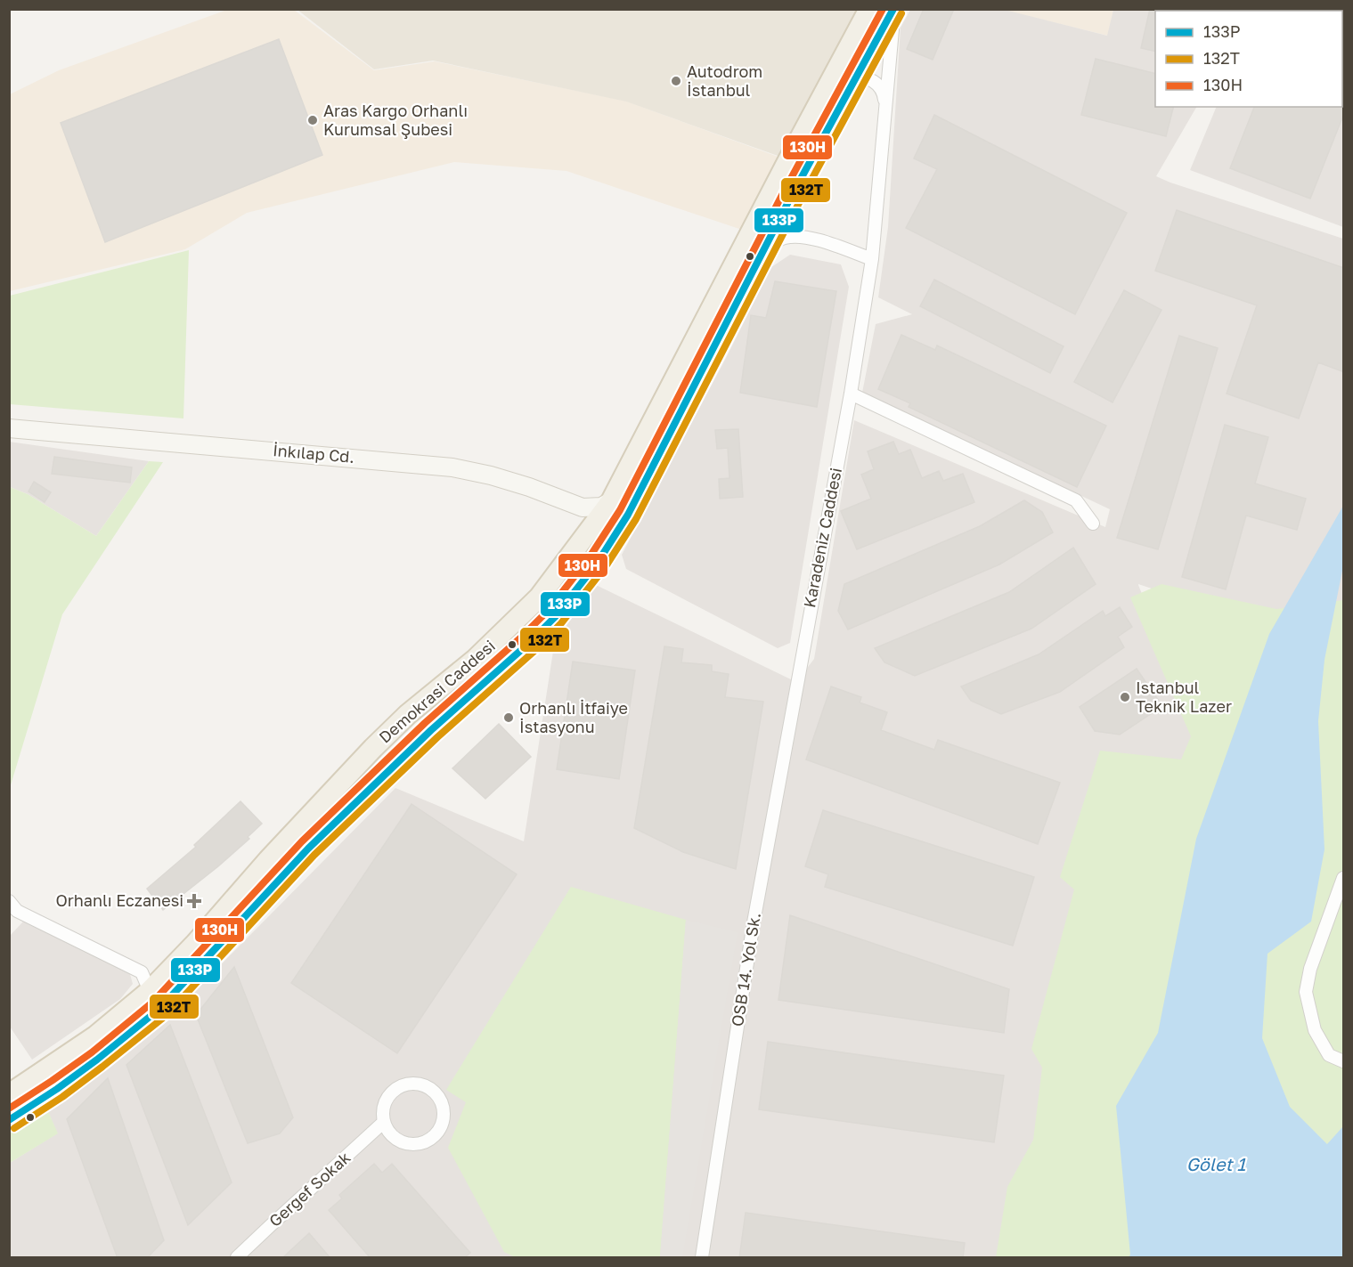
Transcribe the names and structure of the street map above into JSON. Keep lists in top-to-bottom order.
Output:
{
  "streets": {
    "main road": ["Demokrasi Caddesi"],
    "street": [
      "İnkılap Cd.",
      "Karadeniz Caddesi",
      "OSB 14. Yol Sk.",
      "Gergef Sokak"
    ]
  },
  "crossings": [
    ["İnkılap Cd.", "Demokrasi Caddesi"],
    ["Karadeniz Caddesi", "Demokrasi Caddesi"],
    ["Karadeniz Caddesi", "OSB 14. Yol Sk."]
  ],
  "water": ["Gölet 1"],
  "places": {
    "other": [
      "Autodrom İstanbul",
      "Aras Kargo Orhanlı Kurumsal Şubesi",
      "Istanbul Teknik Lazer",
      "Orhanlı İtfaiye İstasyonu"
    ],
    "health": ["Orhanlı Eczanesi"]
  },
  "lines": ["transit line 133P", "transit line 130H", "transit line 132T"],
  "legend": ["133P", "132T", "130H"]
}
